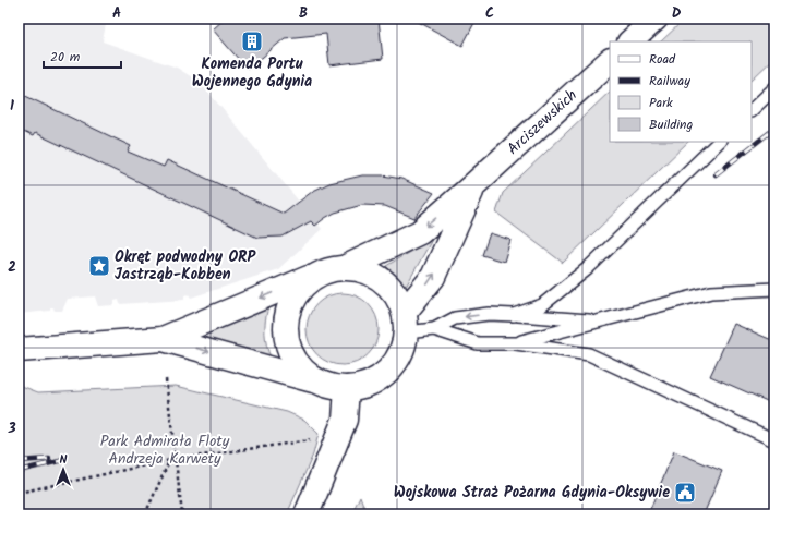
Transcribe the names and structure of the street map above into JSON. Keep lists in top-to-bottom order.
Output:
{
  "streets": {
    "street": ["Arciszewskich"]
  },
  "parks": ["Park Admirała Floty Andrzeja Karwety"],
  "places": {
    "building": ["Komenda Portu Wojennego Gdynia"],
    "place": ["Okręt podwodny ORP Jastrząb-Kobben"],
    "public building": ["Wojskowa Straż Pożarna Gdynia-Oksywie"]
  },
  "legend": [
    "Road",
    "Railway",
    "Park",
    "Building"
  ],
  "scale_bar": "20 m",
  "north": "top",
  "grid": {
    "columns": [
      "A",
      "B",
      "C",
      "D"
    ],
    "rows": ["1", "2", "3"]
  }
}
